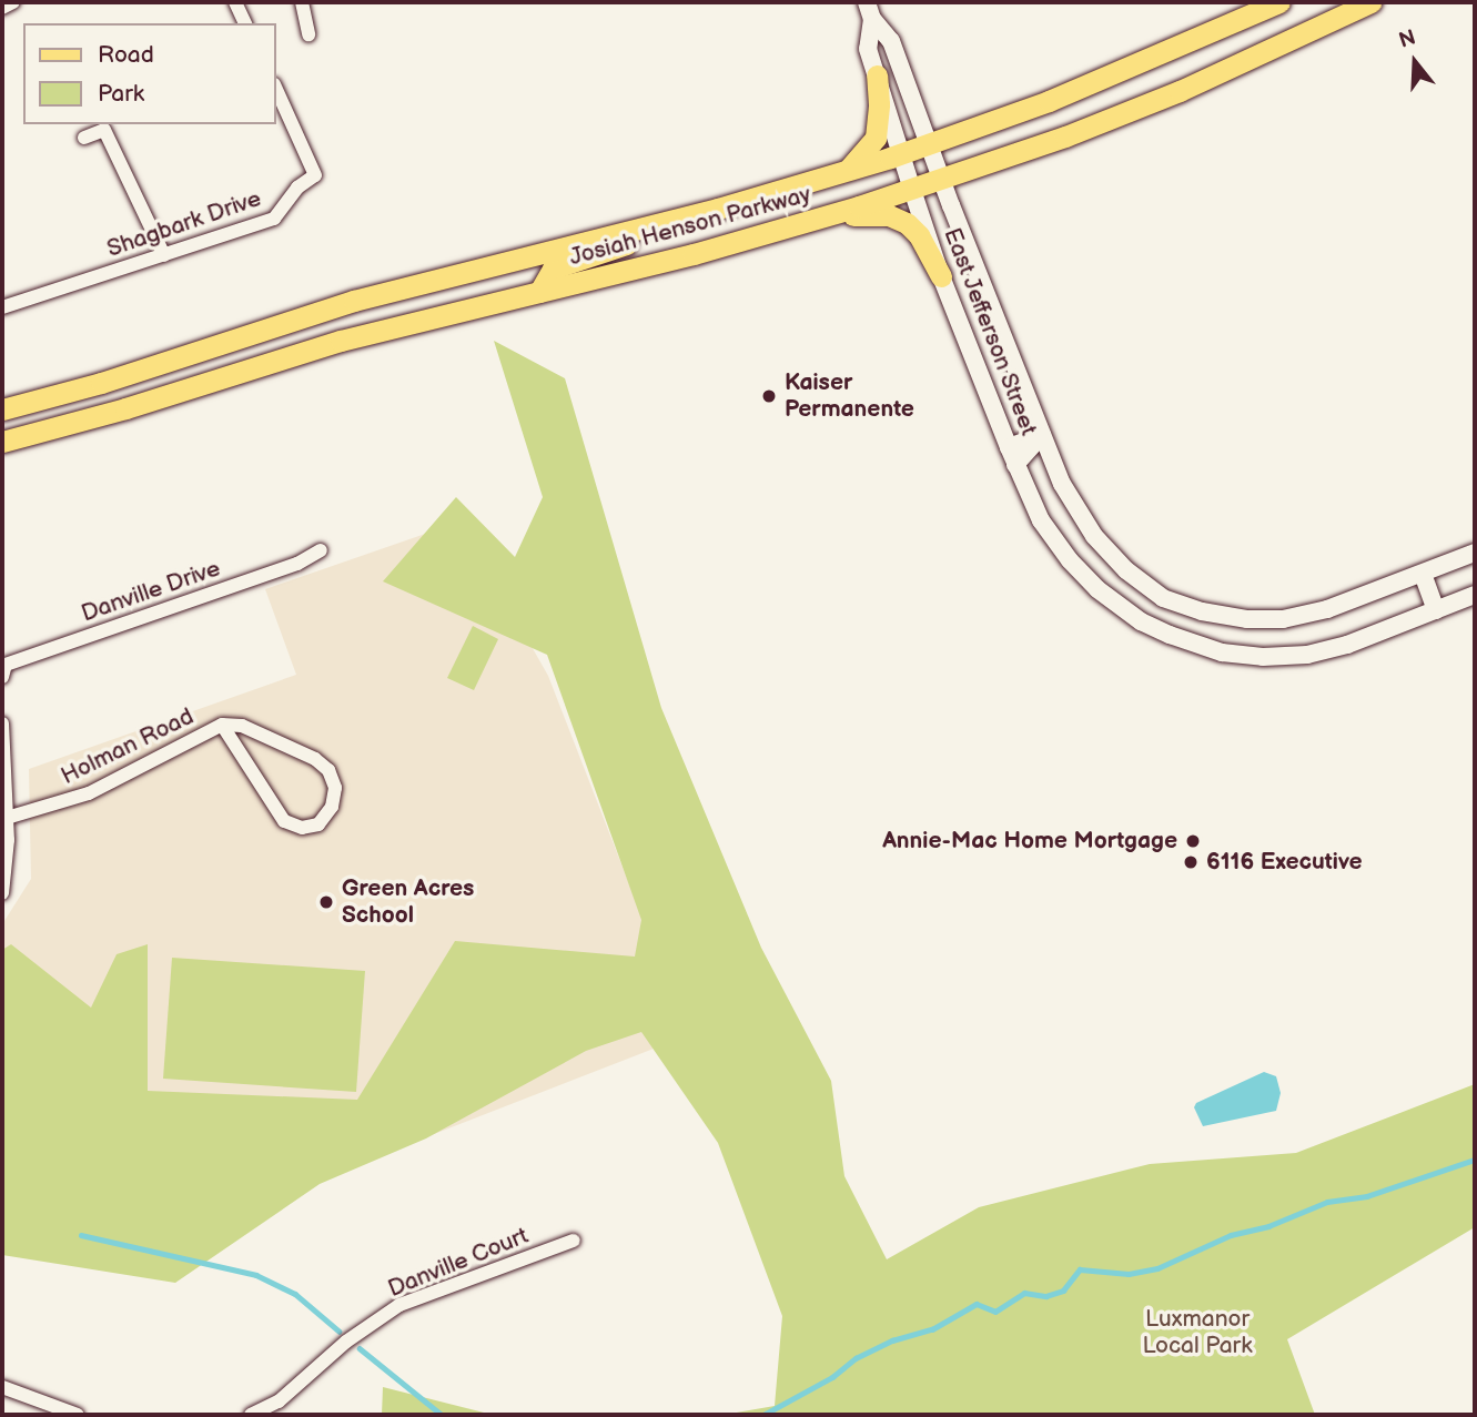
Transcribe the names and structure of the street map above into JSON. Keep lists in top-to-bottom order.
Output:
{
  "streets": {
    "main road": ["Josiah Henson Parkway"],
    "street": [
      "Shagbark Drive",
      "East Jefferson Street",
      "Danville Drive",
      "Holman Road",
      "Danville Court"
    ]
  },
  "crossings": [
    ["Josiah Henson Parkway", "East Jefferson Street"]
  ],
  "parks": ["Luxmanor Local Park"],
  "places": [
    "Kaiser Permanente",
    "Annie-Mac Home Mortgage",
    "6116 Executive",
    "Green Acres School"
  ],
  "legend": ["Road", "Park"],
  "north": "top"
}
